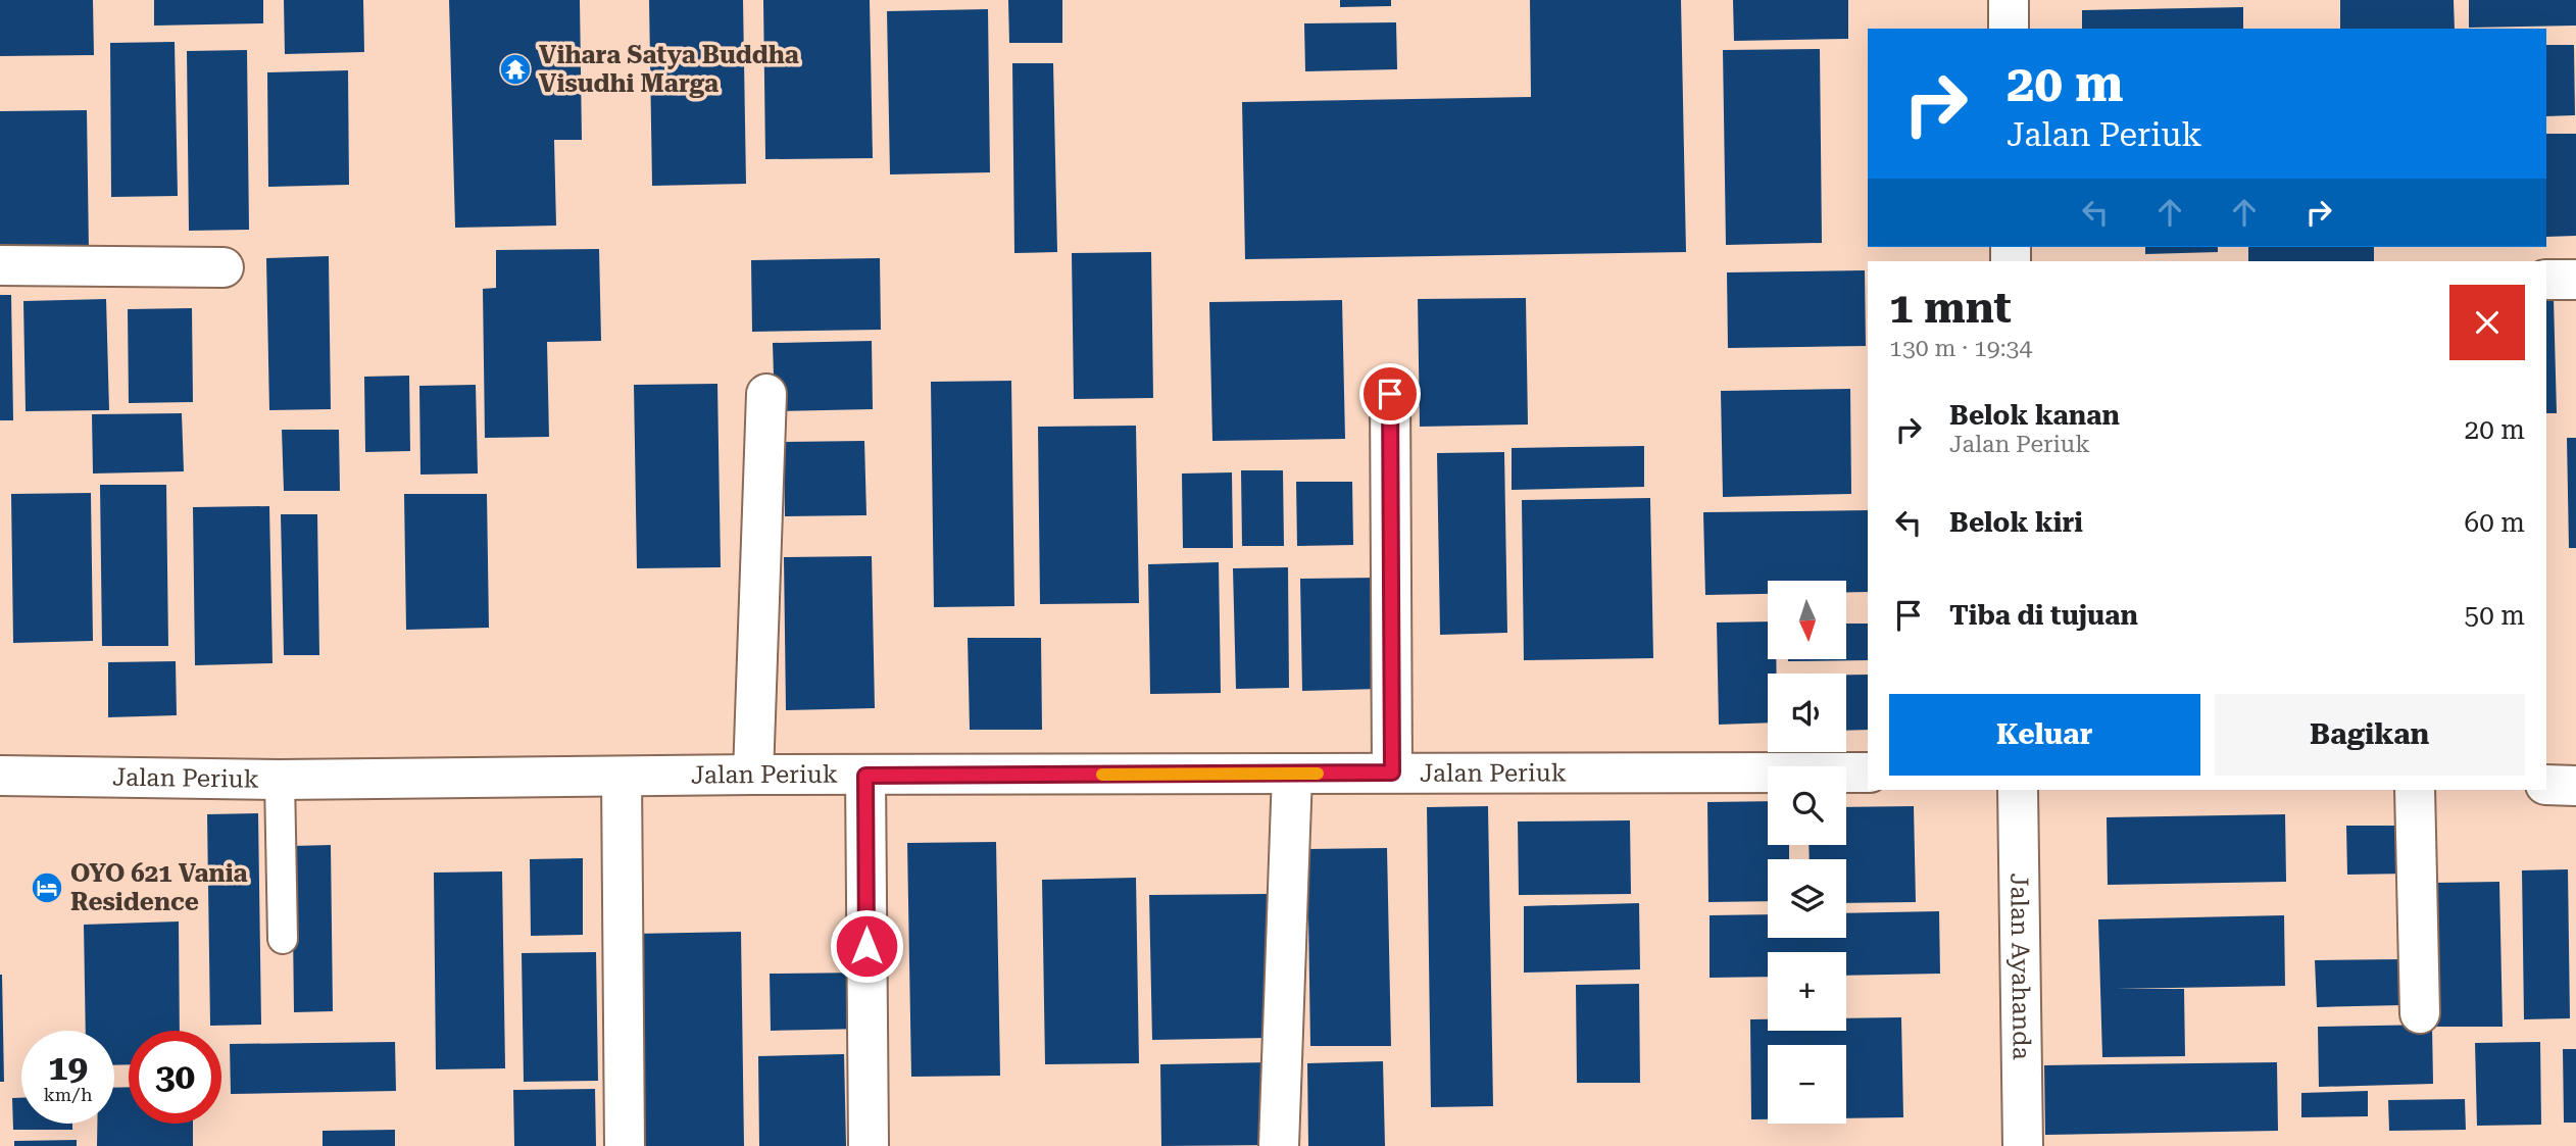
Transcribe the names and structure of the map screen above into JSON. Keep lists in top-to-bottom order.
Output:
{
  "streets": {
    "street": ["Jalan Periuk", "Jalan Ayahanda"]
  },
  "places": {
    "temple": ["Vihara Satya Buddha Visudhi Marga"],
    "hotel": ["OYO 621 Vania Residence"]
  },
  "north": "bottom",
  "page": {
    "turn": ["20 m", "Jalan Periuk"],
    "heading": ["1 mnt", "130 m · 19:34"],
    "list": [
      {
        "name": "Belok kanan",
        "note": "Jalan Periuk",
        "value": "20 m"
      },
      {
        "name": "Belok kiri",
        "value": "60 m"
      },
      {
        "name": "Tiba di tujuan",
        "value": "50 m"
      }
    ],
    "map_buttons": ["+", "−"],
    "buttons": ["Keluar", "Bagikan"],
    "speed": "19 km/h",
    "limit": "30"
  }
}
